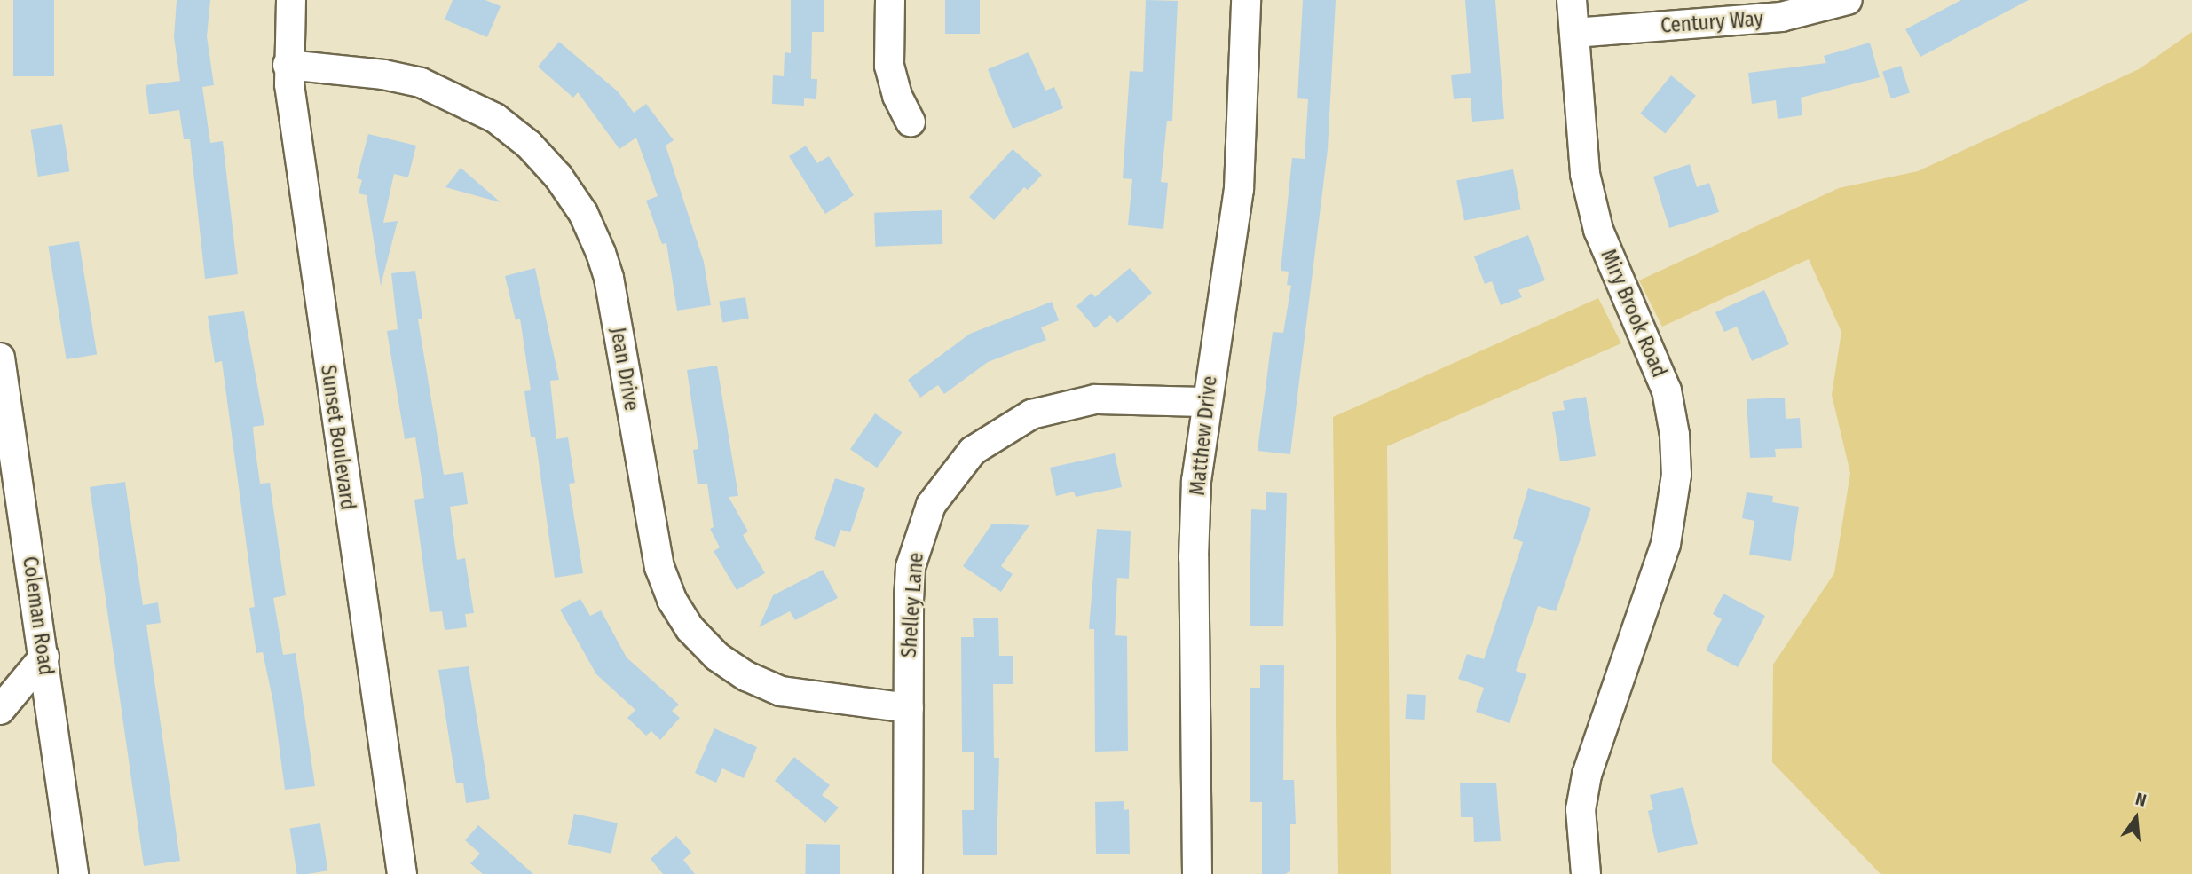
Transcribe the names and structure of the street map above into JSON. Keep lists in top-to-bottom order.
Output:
{
  "streets": {
    "street": [
      "Century Way",
      "Miry Brook Road",
      "Jean Drive",
      "Matthew Drive",
      "Sunset Boulevard",
      "Shelley Lane",
      "Coleman Road"
    ]
  },
  "crossings": [
    ["Century Way", "Miry Brook Road"],
    ["Jean Drive", "Sunset Boulevard"],
    ["Jean Drive", "Shelley Lane"],
    ["Matthew Drive", "Shelley Lane"]
  ],
  "north": "top"
}
